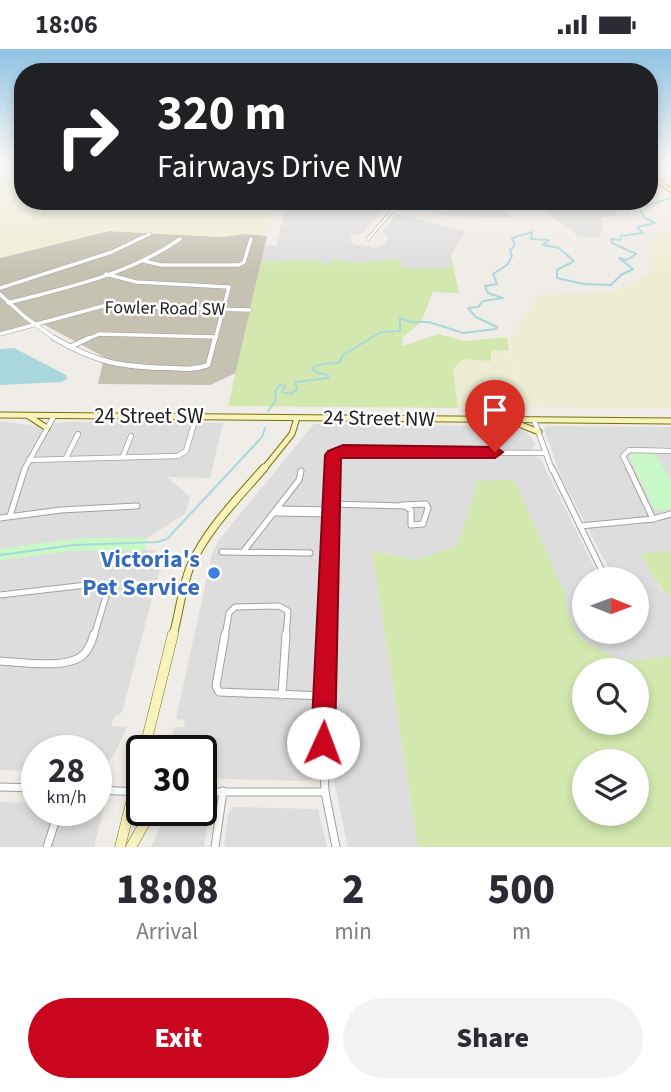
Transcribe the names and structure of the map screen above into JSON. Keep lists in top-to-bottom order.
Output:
{
  "streets": {
    "street": ["Fowler Road SW", "24 Street SW", "24 Street NW"]
  },
  "crossings": [
    ["24 Street SW", "24 Street NW"]
  ],
  "places": ["Victoria's Pet Service"],
  "north": "right",
  "page": {
    "status": "18:06",
    "turn": ["320 m", "Fairways Drive NW"],
    "speed": "28 km/h",
    "limit": "30",
    "eta": [
      "18:08",
      "Arrival",
      "2",
      "min",
      "500",
      "m"
    ],
    "buttons": ["Exit", "Share"]
  }
}
